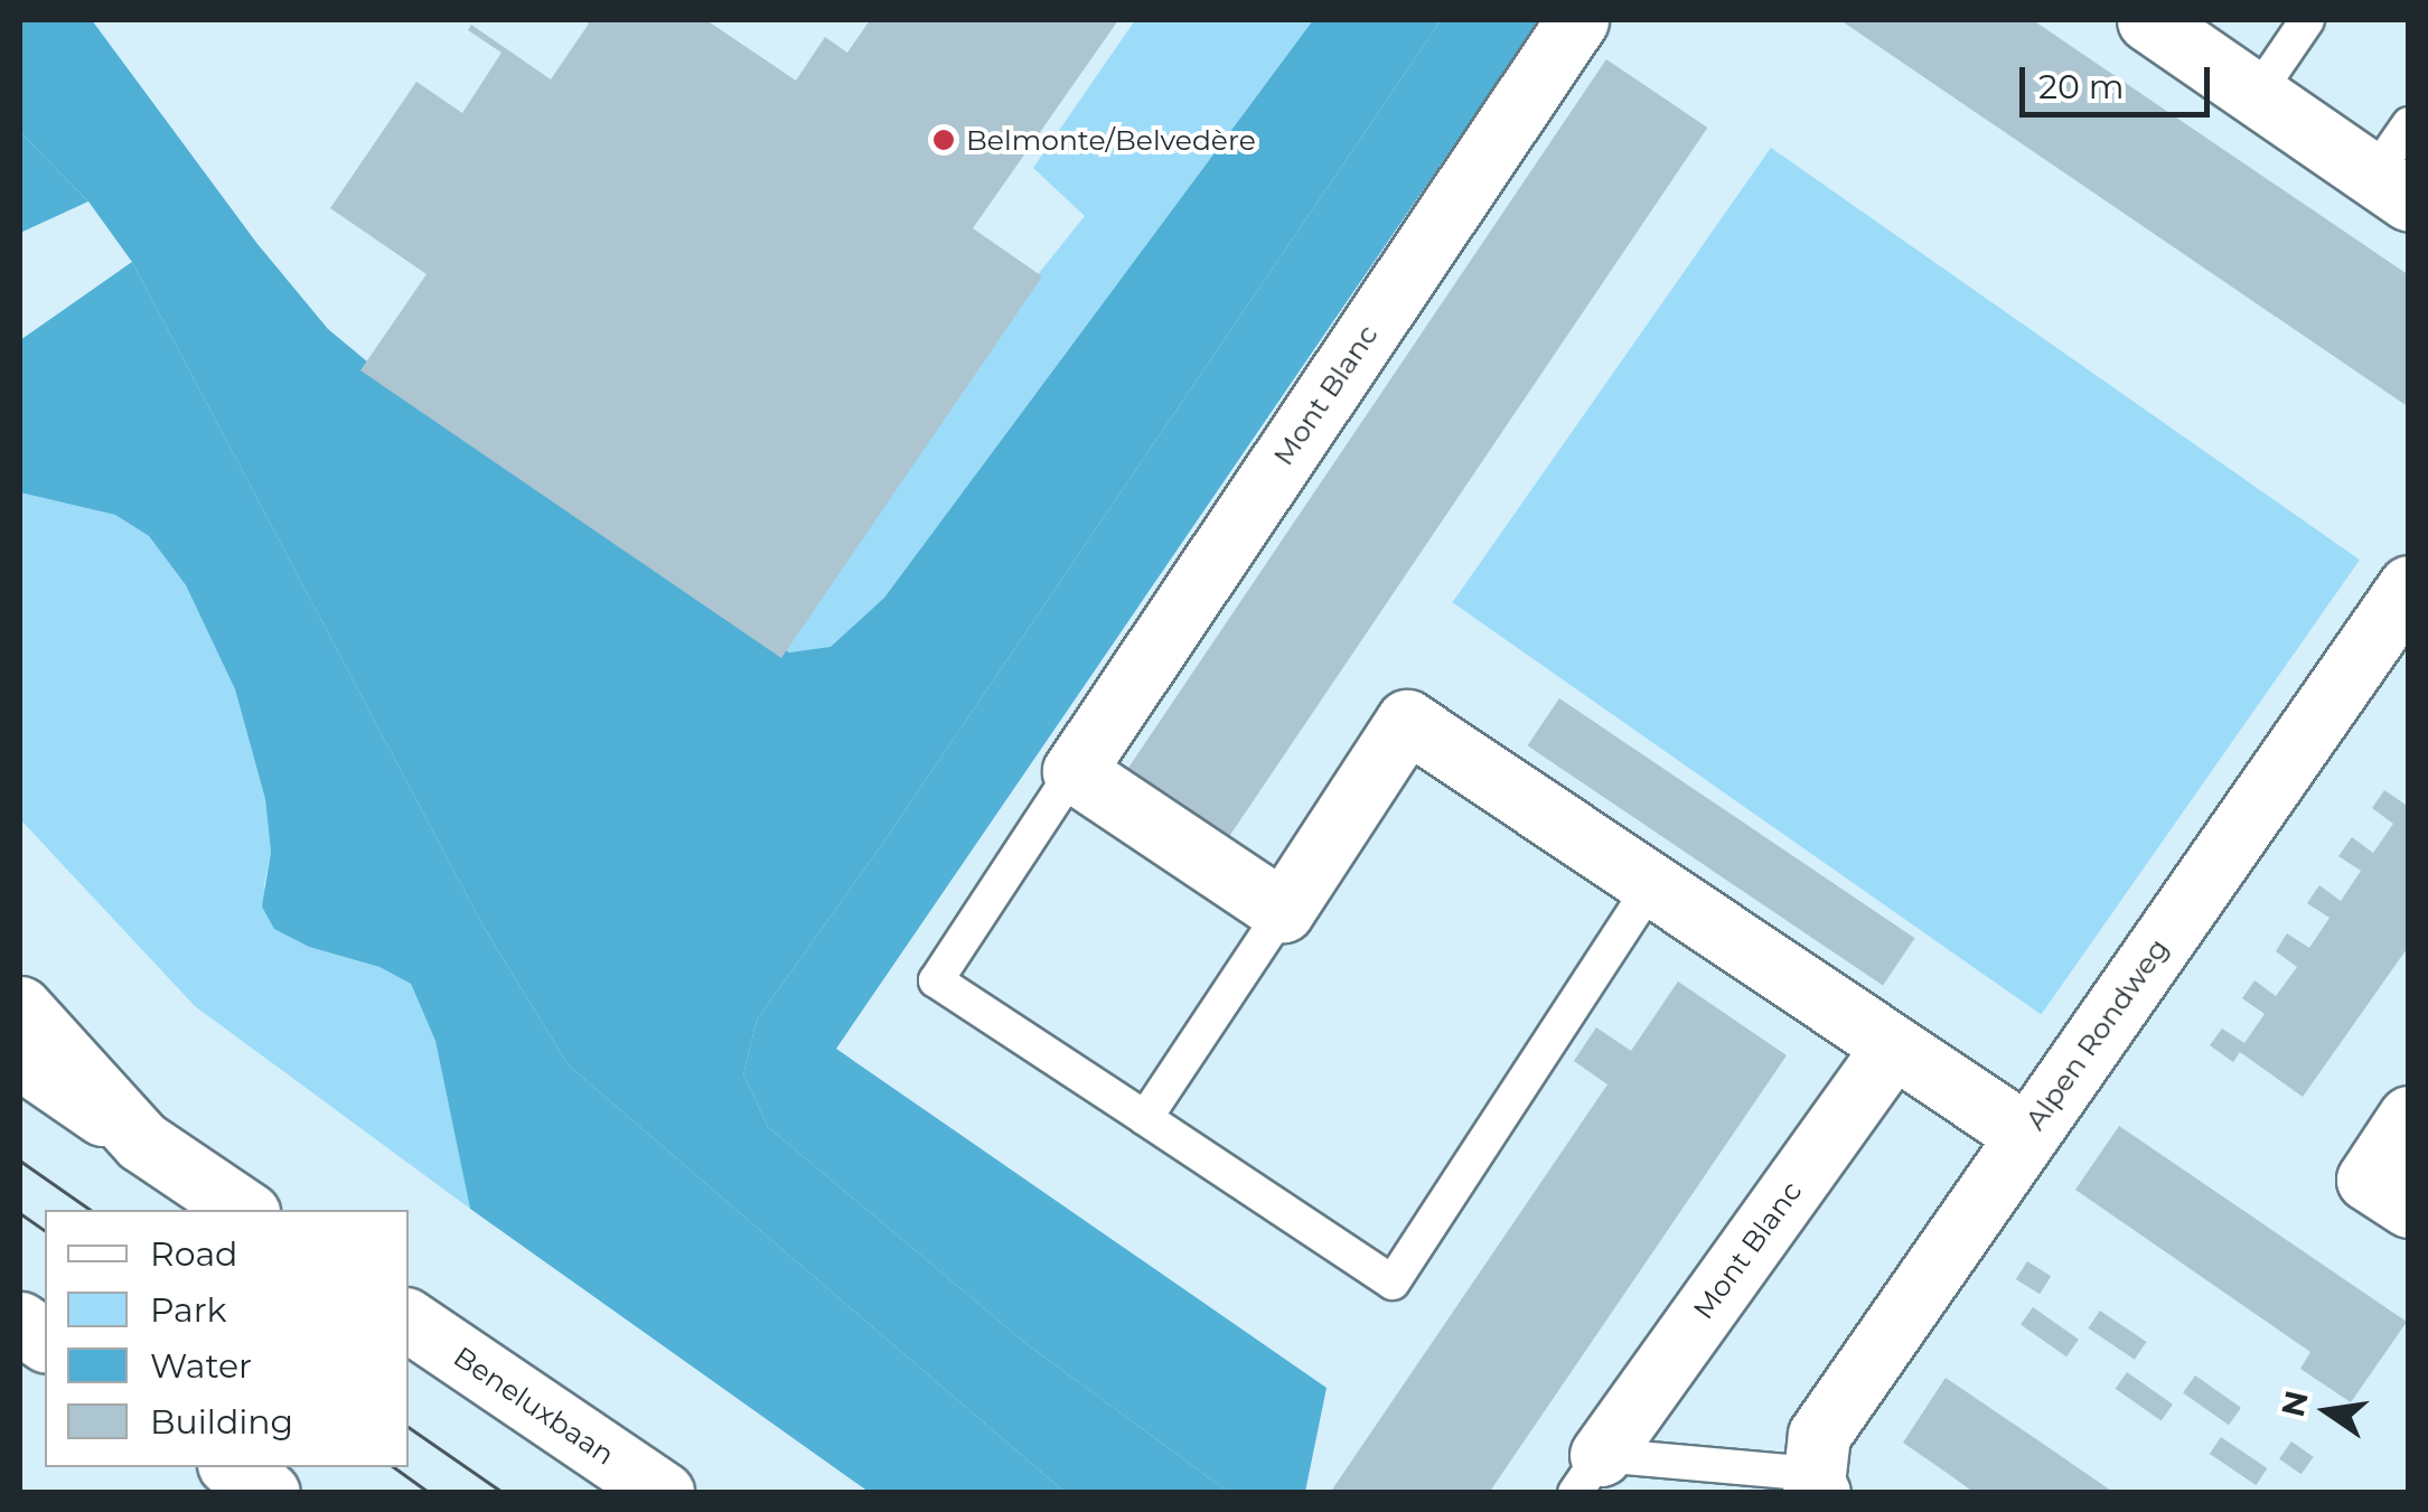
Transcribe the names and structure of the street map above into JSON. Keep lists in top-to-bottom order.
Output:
{
  "streets": {
    "street": ["Mont Blanc", "Alpen Rondweg", "Beneluxbaan"]
  },
  "places": ["Belmonte/Belvedère"],
  "legend": [
    "Road",
    "Park",
    "Water",
    "Building"
  ],
  "scale_bar": "20 m",
  "north": "left"
}
